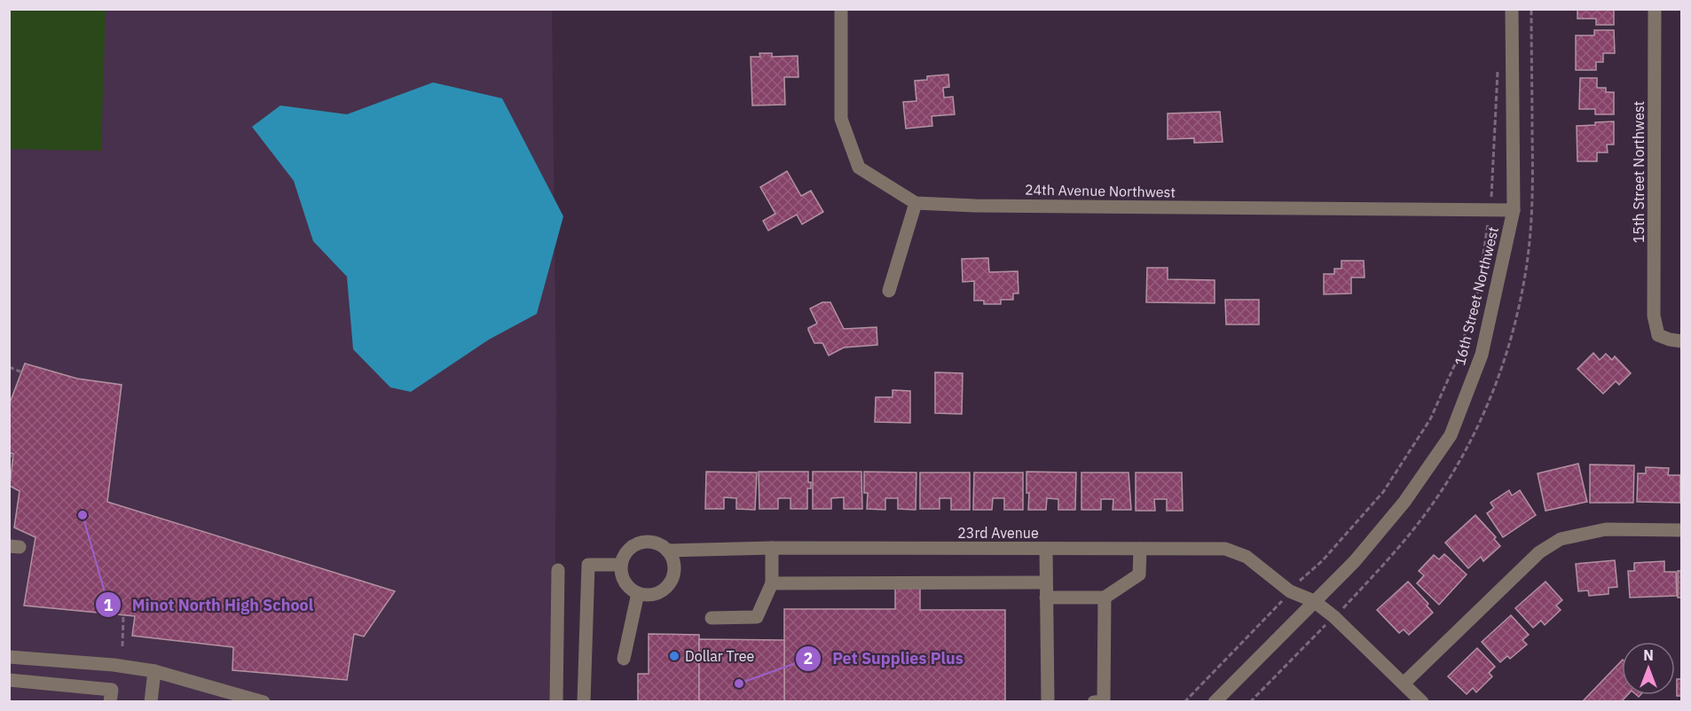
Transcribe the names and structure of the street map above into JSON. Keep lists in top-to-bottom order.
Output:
{
  "streets": {
    "street": [
      "15th Street Northwest",
      "24th Avenue Northwest",
      "16th Street Northwest",
      "23rd Avenue"
    ]
  },
  "crossings": [
    ["24th Avenue Northwest", "16th Street Northwest"],
    ["16th Street Northwest", "23rd Avenue"]
  ],
  "places": ["Minot North High School", "Dollar Tree", "Pet Supplies Plus"],
  "north": "top"
}
